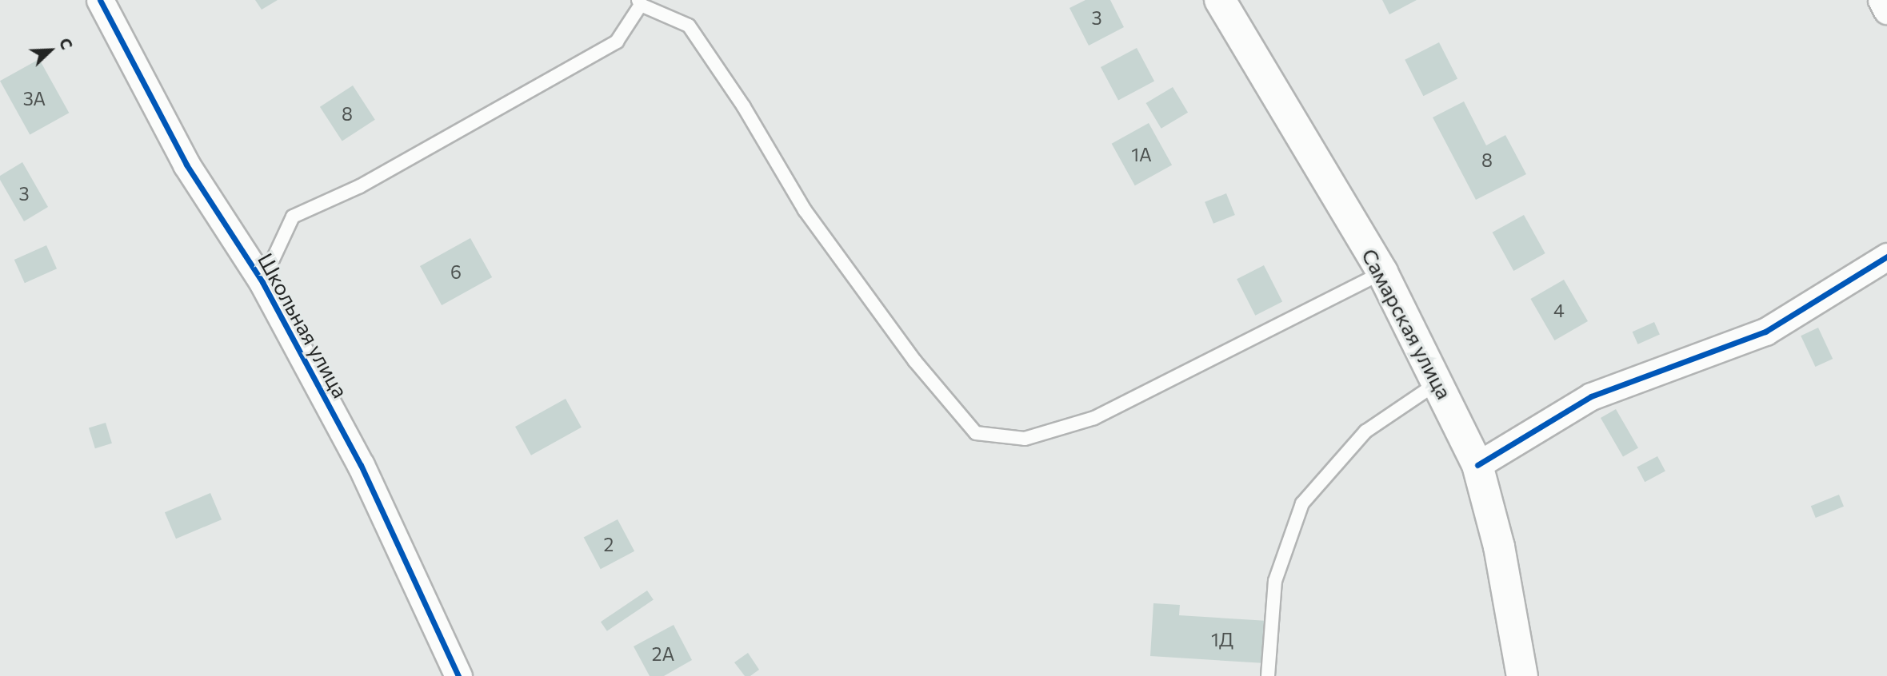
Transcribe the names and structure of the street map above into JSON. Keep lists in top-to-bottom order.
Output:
{
  "streets": {
    "main road": ["Самарская улица"],
    "street": ["Школьная улица"]
  },
  "house_numbers": [
    "3",
    "3А",
    "8",
    "1А",
    "8",
    "3",
    "6",
    "4",
    "2",
    "1Д",
    "2А"
  ],
  "north": "top right"
}
